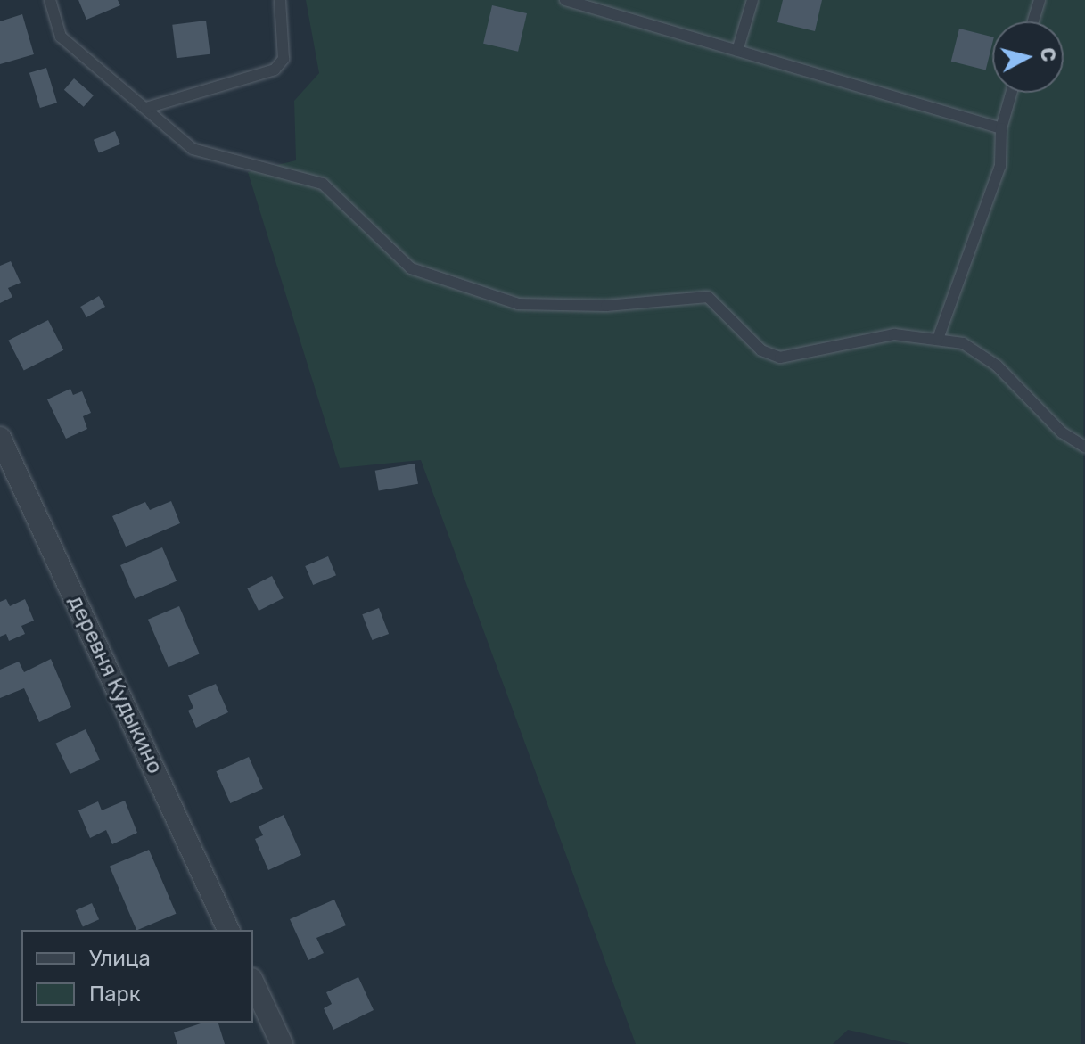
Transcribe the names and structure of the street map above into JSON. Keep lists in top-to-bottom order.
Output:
{
  "streets": {
    "street": ["деревня Кудыкино"]
  },
  "legend": ["Улица", "Парк"],
  "north": "right"
}
